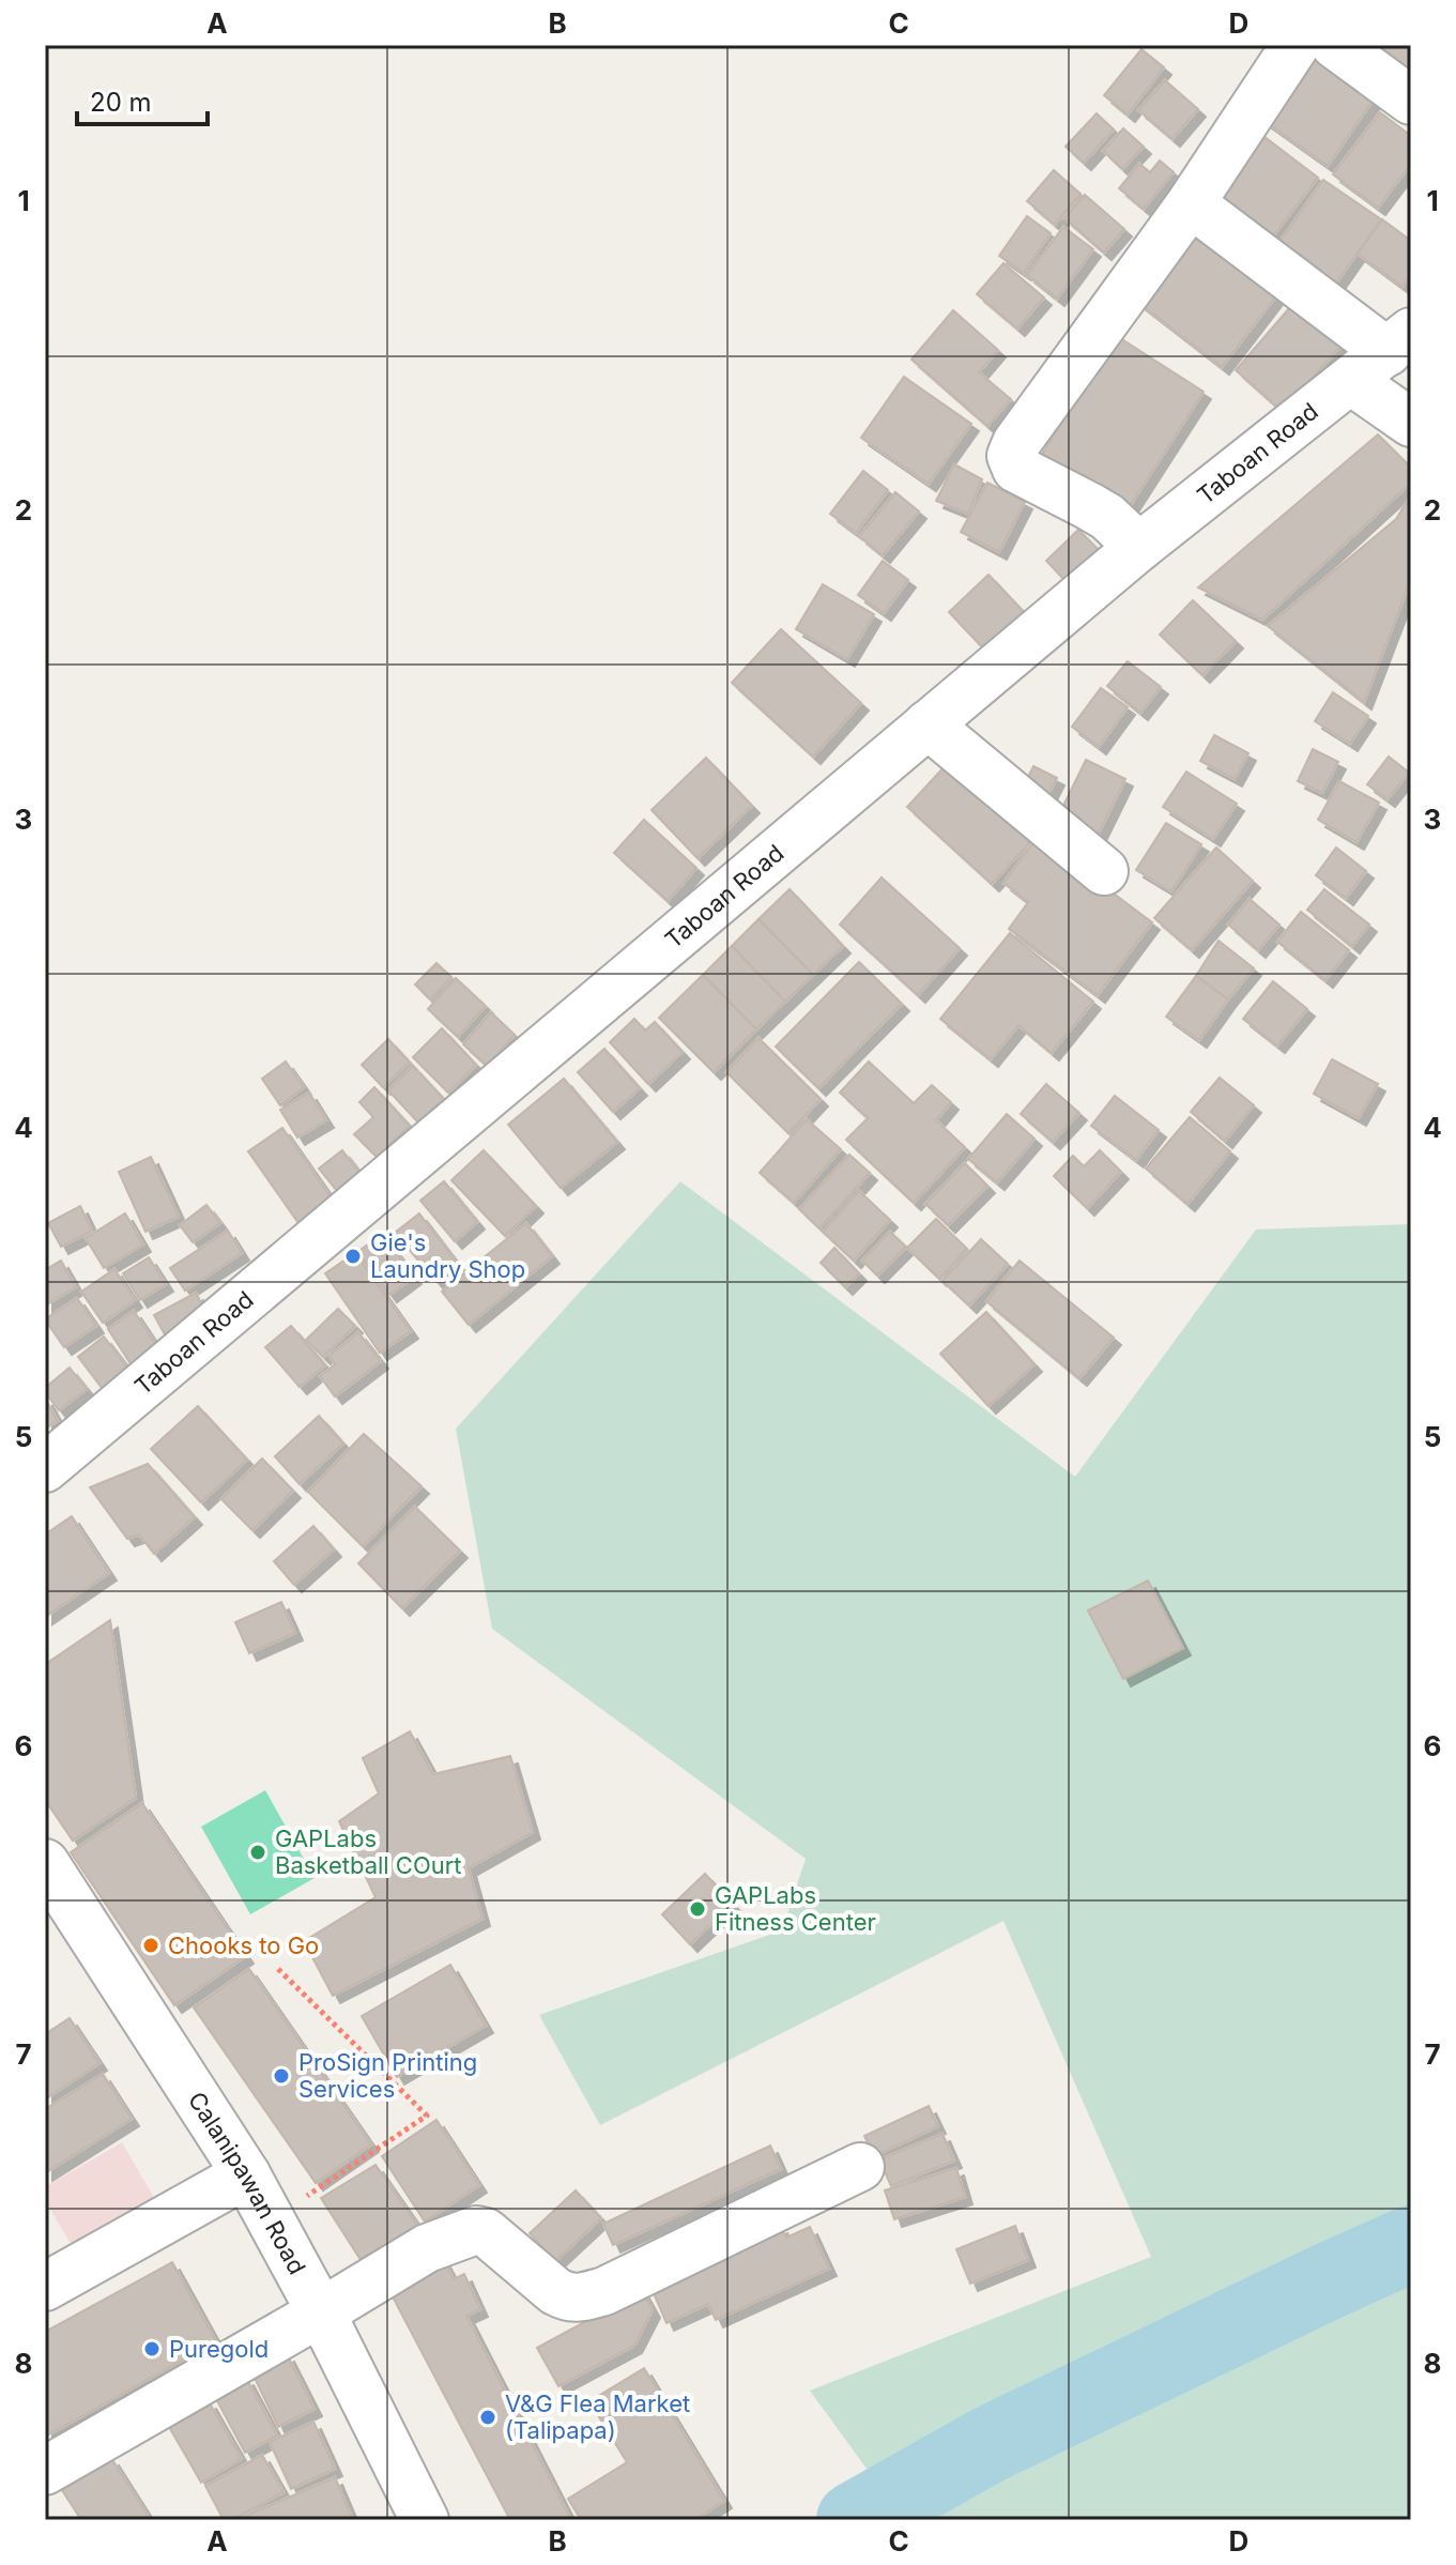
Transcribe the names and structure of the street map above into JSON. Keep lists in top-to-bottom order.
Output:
{
  "streets": {
    "street": ["Taboan Road", "Calanipawan Road"]
  },
  "places": [
    "Gie's Laundry Shop",
    "GAPLabs Basketball COurt",
    "GAPLabs Fitness Center",
    "Chooks to Go",
    "ProSign Printing Services",
    "Puregold",
    "V&G Flea Market (Talipapa)"
  ],
  "scale_bar": "20 m",
  "grid": {
    "columns": [
      "A",
      "B",
      "C",
      "D"
    ],
    "rows": [
      "1",
      "2",
      "3",
      "4",
      "5",
      "6",
      "7",
      "8"
    ]
  }
}
